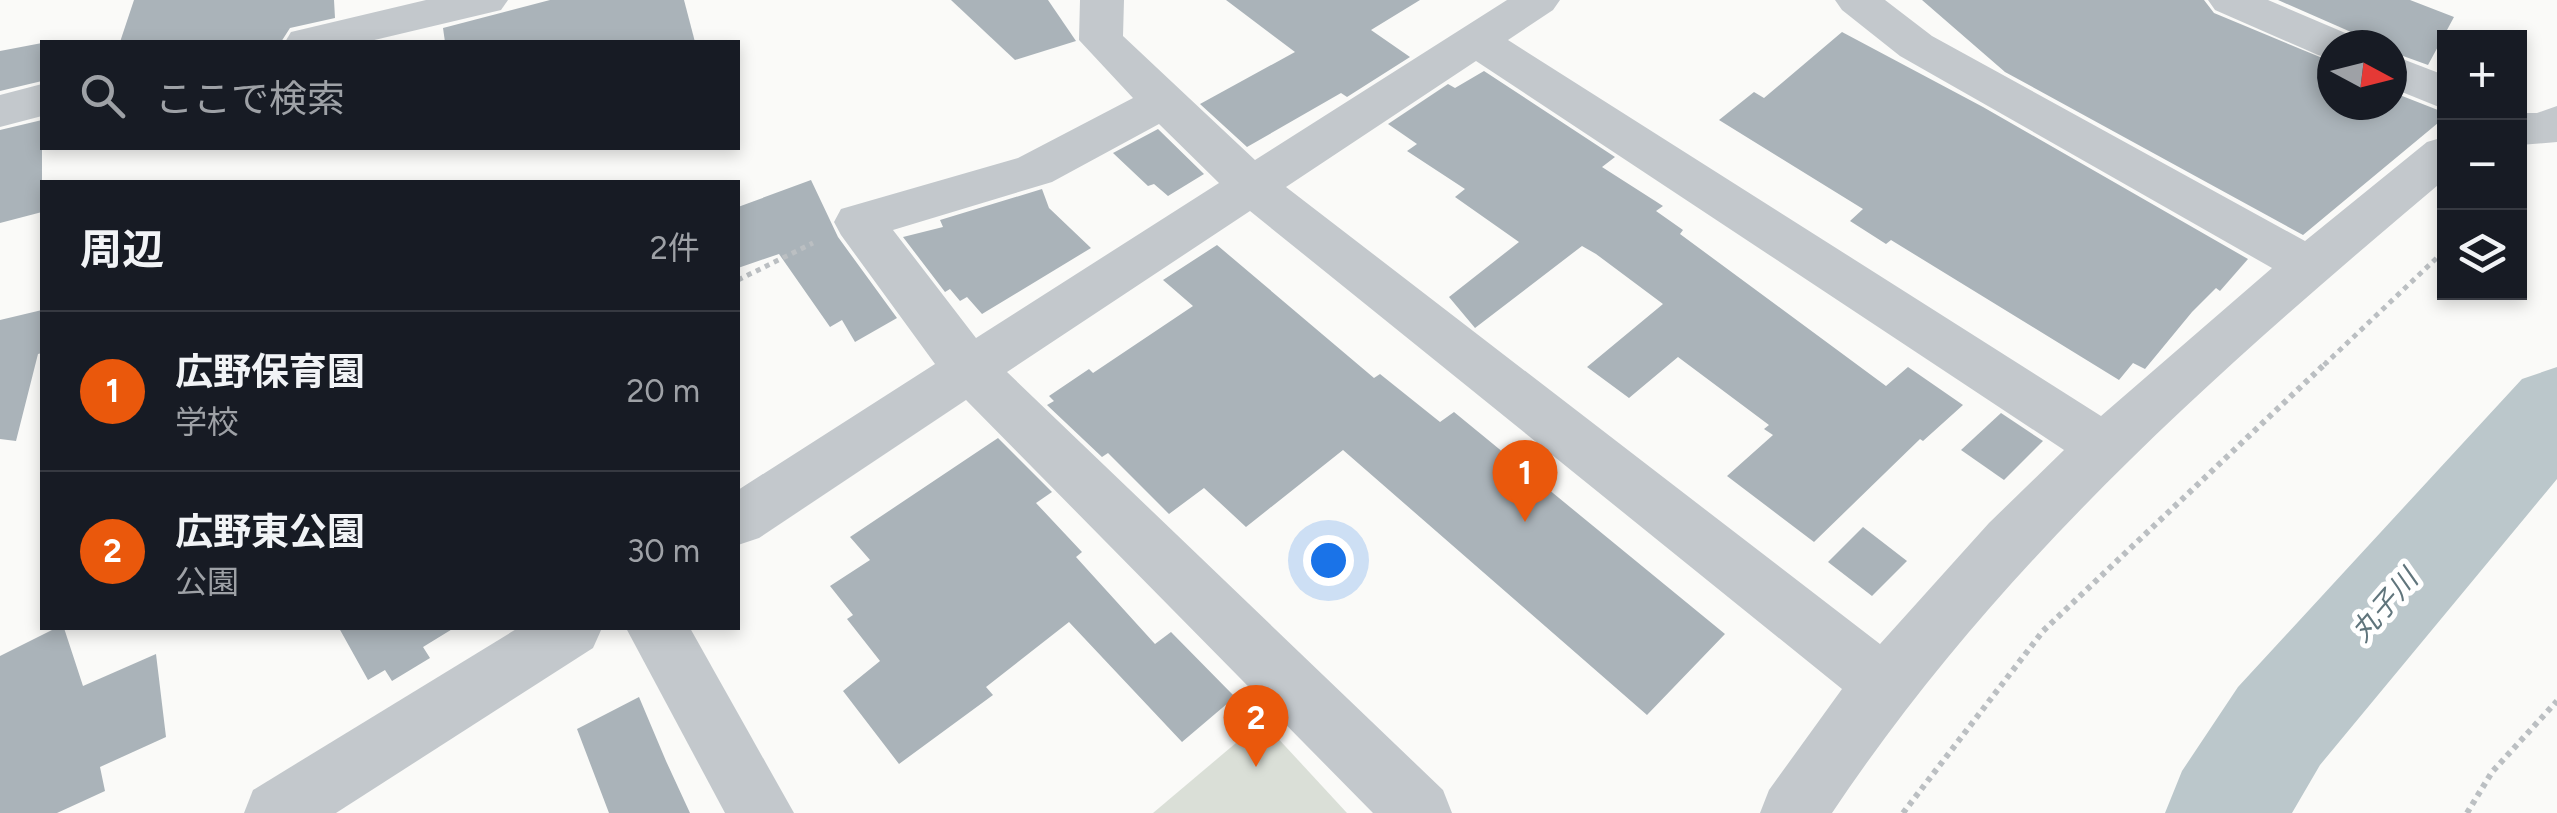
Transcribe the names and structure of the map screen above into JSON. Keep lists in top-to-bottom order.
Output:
{
  "water": ["丸子川"],
  "north": "right",
  "page": {
    "map_buttons": ["+", "−"],
    "search": "ここで検索",
    "heading": ["周辺", "2件"],
    "list": [
      {
        "mark": "1",
        "name": "広野保育園",
        "note": "学校",
        "value": "20 m"
      },
      {
        "mark": "2",
        "name": "広野東公園",
        "note": "公園",
        "value": "30 m"
      }
    ],
    "pins": ["1", "2"]
  }
}
